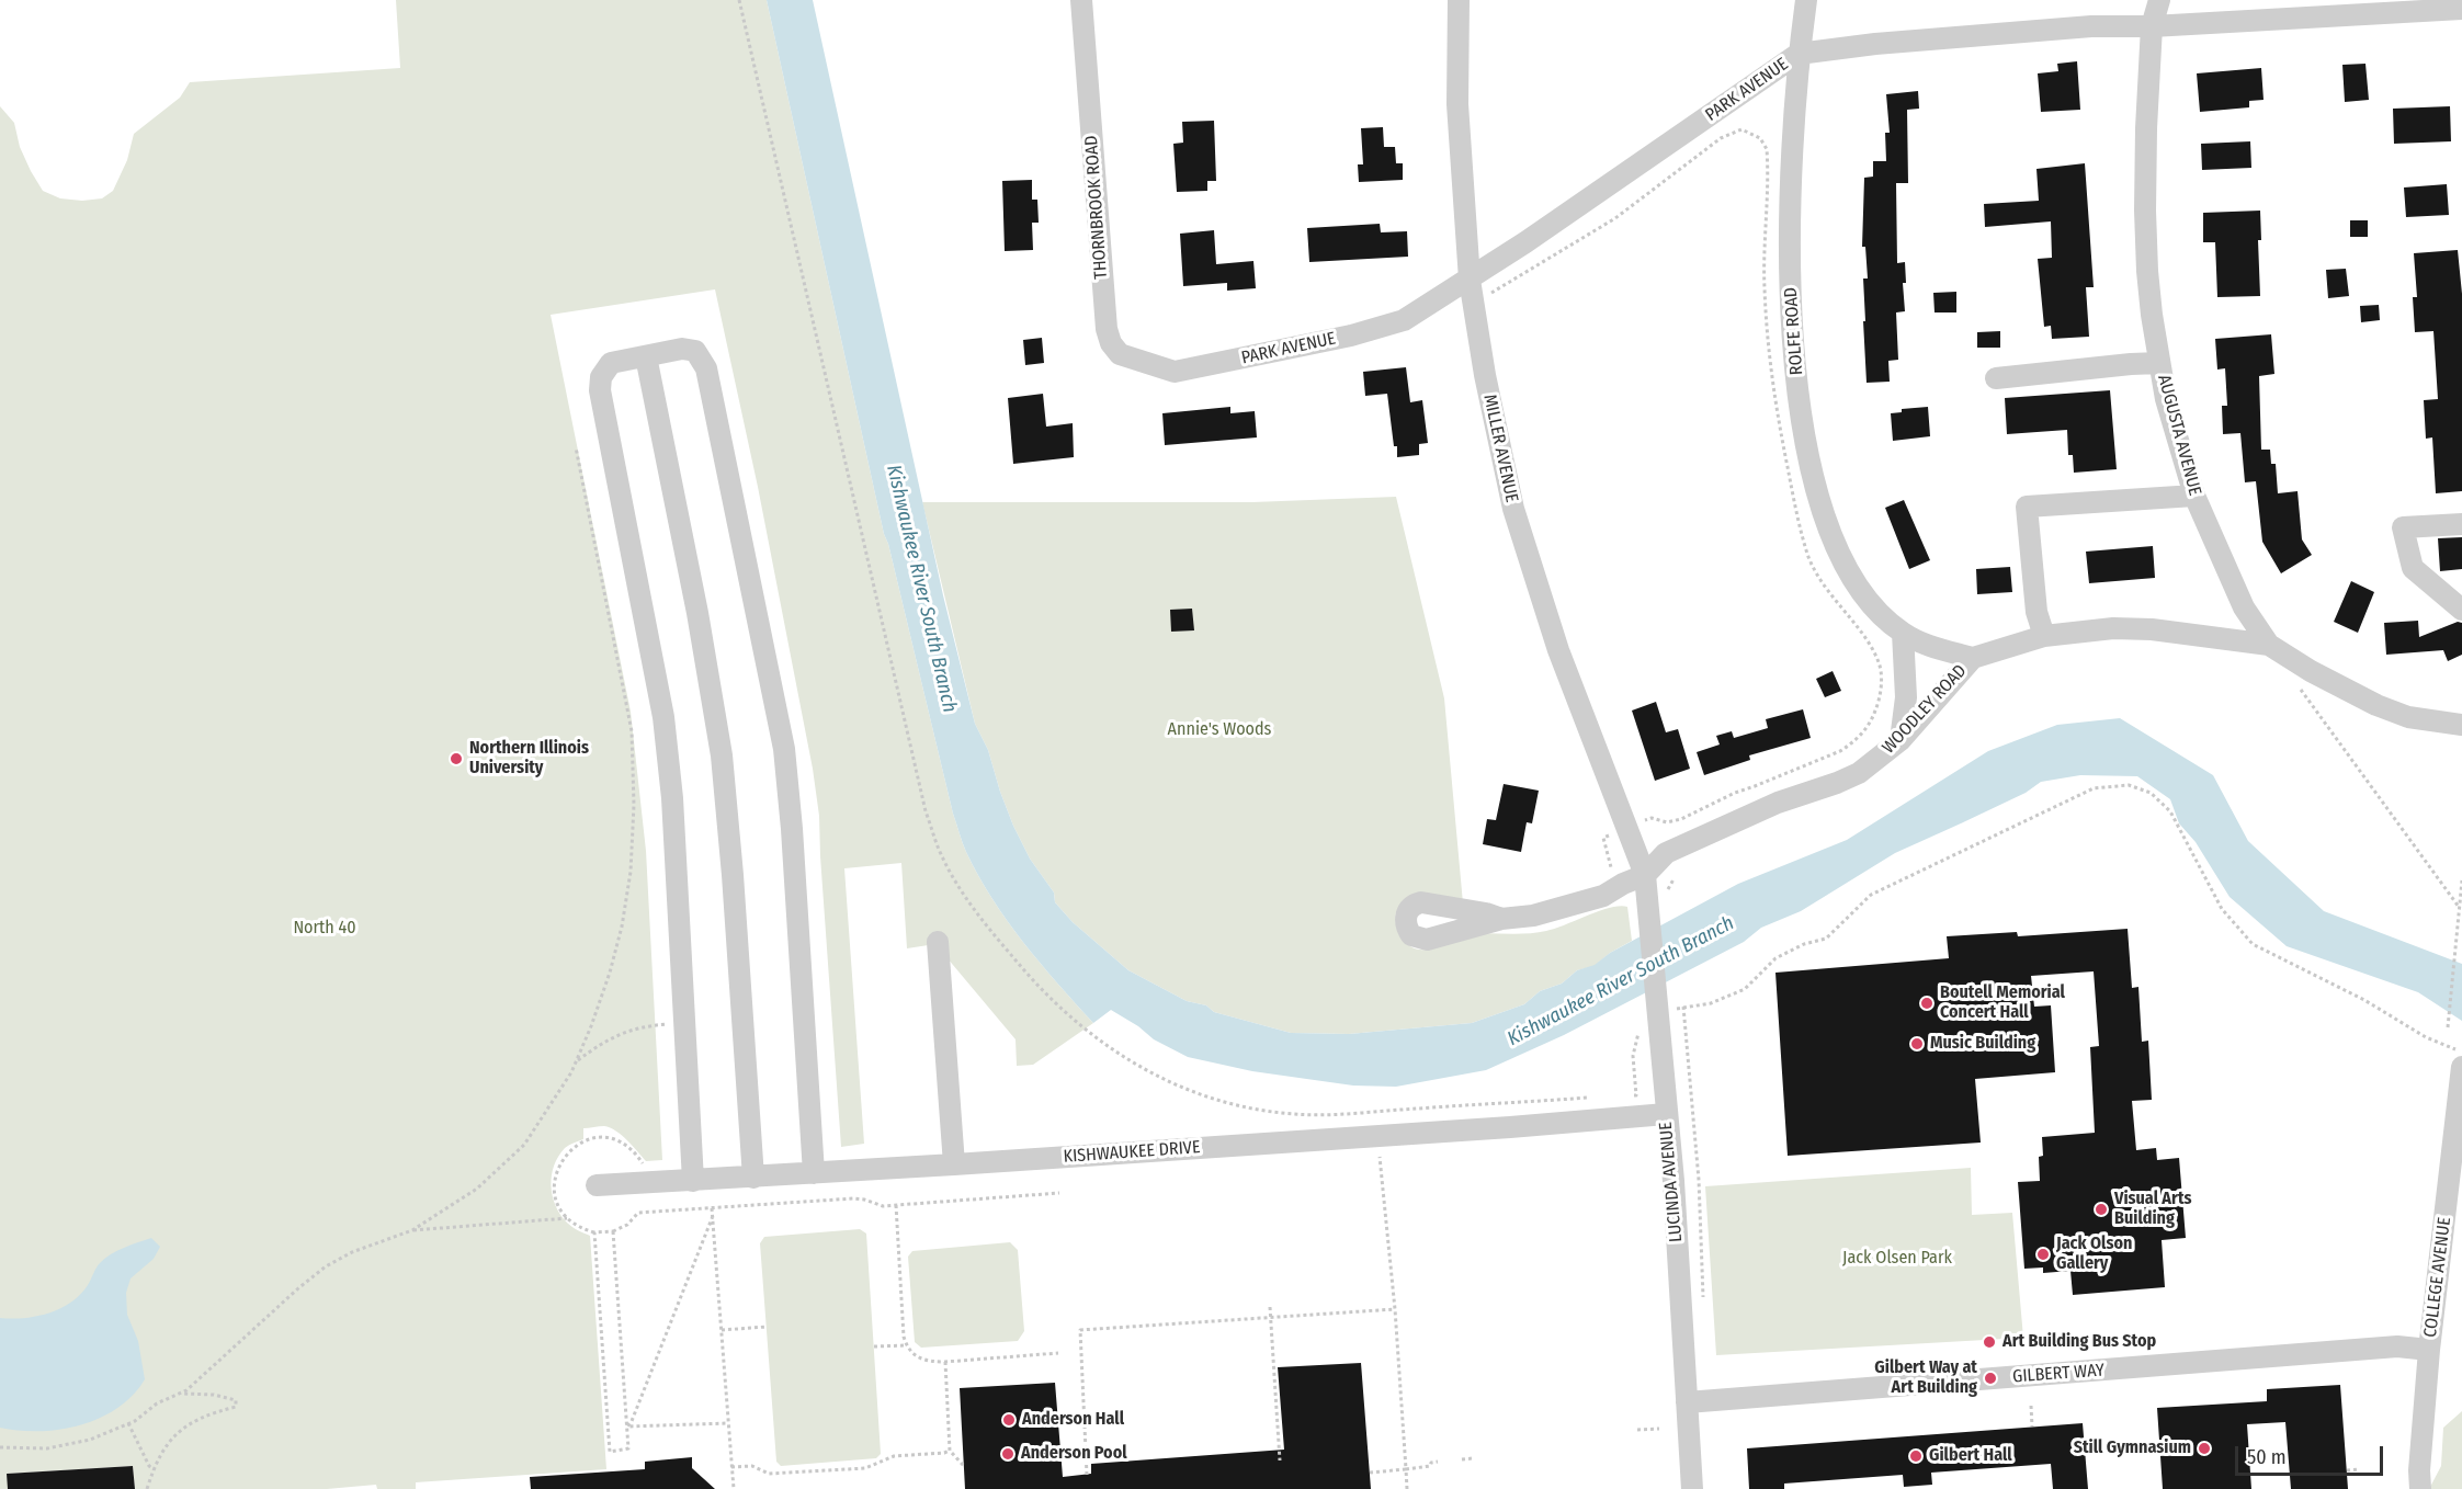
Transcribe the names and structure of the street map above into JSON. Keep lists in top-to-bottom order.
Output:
{
  "streets": {
    "street": [
      "PARK AVENUE",
      "THORNBROOK ROAD",
      "ROLFE ROAD",
      "AUGUSTA AVENUE",
      "MILLER AVENUE",
      "WOODLEY ROAD",
      "KISHWAUKEE DRIVE",
      "LUCINDA AVENUE",
      "COLLEGE AVENUE",
      "GILBERT WAY"
    ]
  },
  "crossings": [
    ["PARK AVENUE", "THORNBROOK ROAD"],
    ["PARK AVENUE", "ROLFE ROAD"],
    ["PARK AVENUE", "AUGUSTA AVENUE"],
    ["PARK AVENUE", "MILLER AVENUE"],
    ["ROLFE ROAD", "WOODLEY ROAD"],
    ["AUGUSTA AVENUE", "WOODLEY ROAD"],
    ["MILLER AVENUE", "WOODLEY ROAD"],
    ["MILLER AVENUE", "LUCINDA AVENUE"],
    ["WOODLEY ROAD", "LUCINDA AVENUE"],
    ["KISHWAUKEE DRIVE", "LUCINDA AVENUE"],
    ["LUCINDA AVENUE", "GILBERT WAY"],
    ["COLLEGE AVENUE", "GILBERT WAY"]
  ],
  "water": ["Kishwaukee River South Branch"],
  "parks": ["Annie's Woods", "North 40", "Jack Olsen Park"],
  "places": [
    "Northern Illinois University",
    "Boutell Memorial Concert Hall",
    "Music Building",
    "Visual Arts Building",
    "Jack Olson Gallery",
    "Art Building Bus Stop",
    "Gilbert Way at Art Building",
    "Anderson Hall",
    "Still Gymnasium",
    "Anderson Pool",
    "Gilbert Hall"
  ],
  "scale_bar": "50 m"
}
